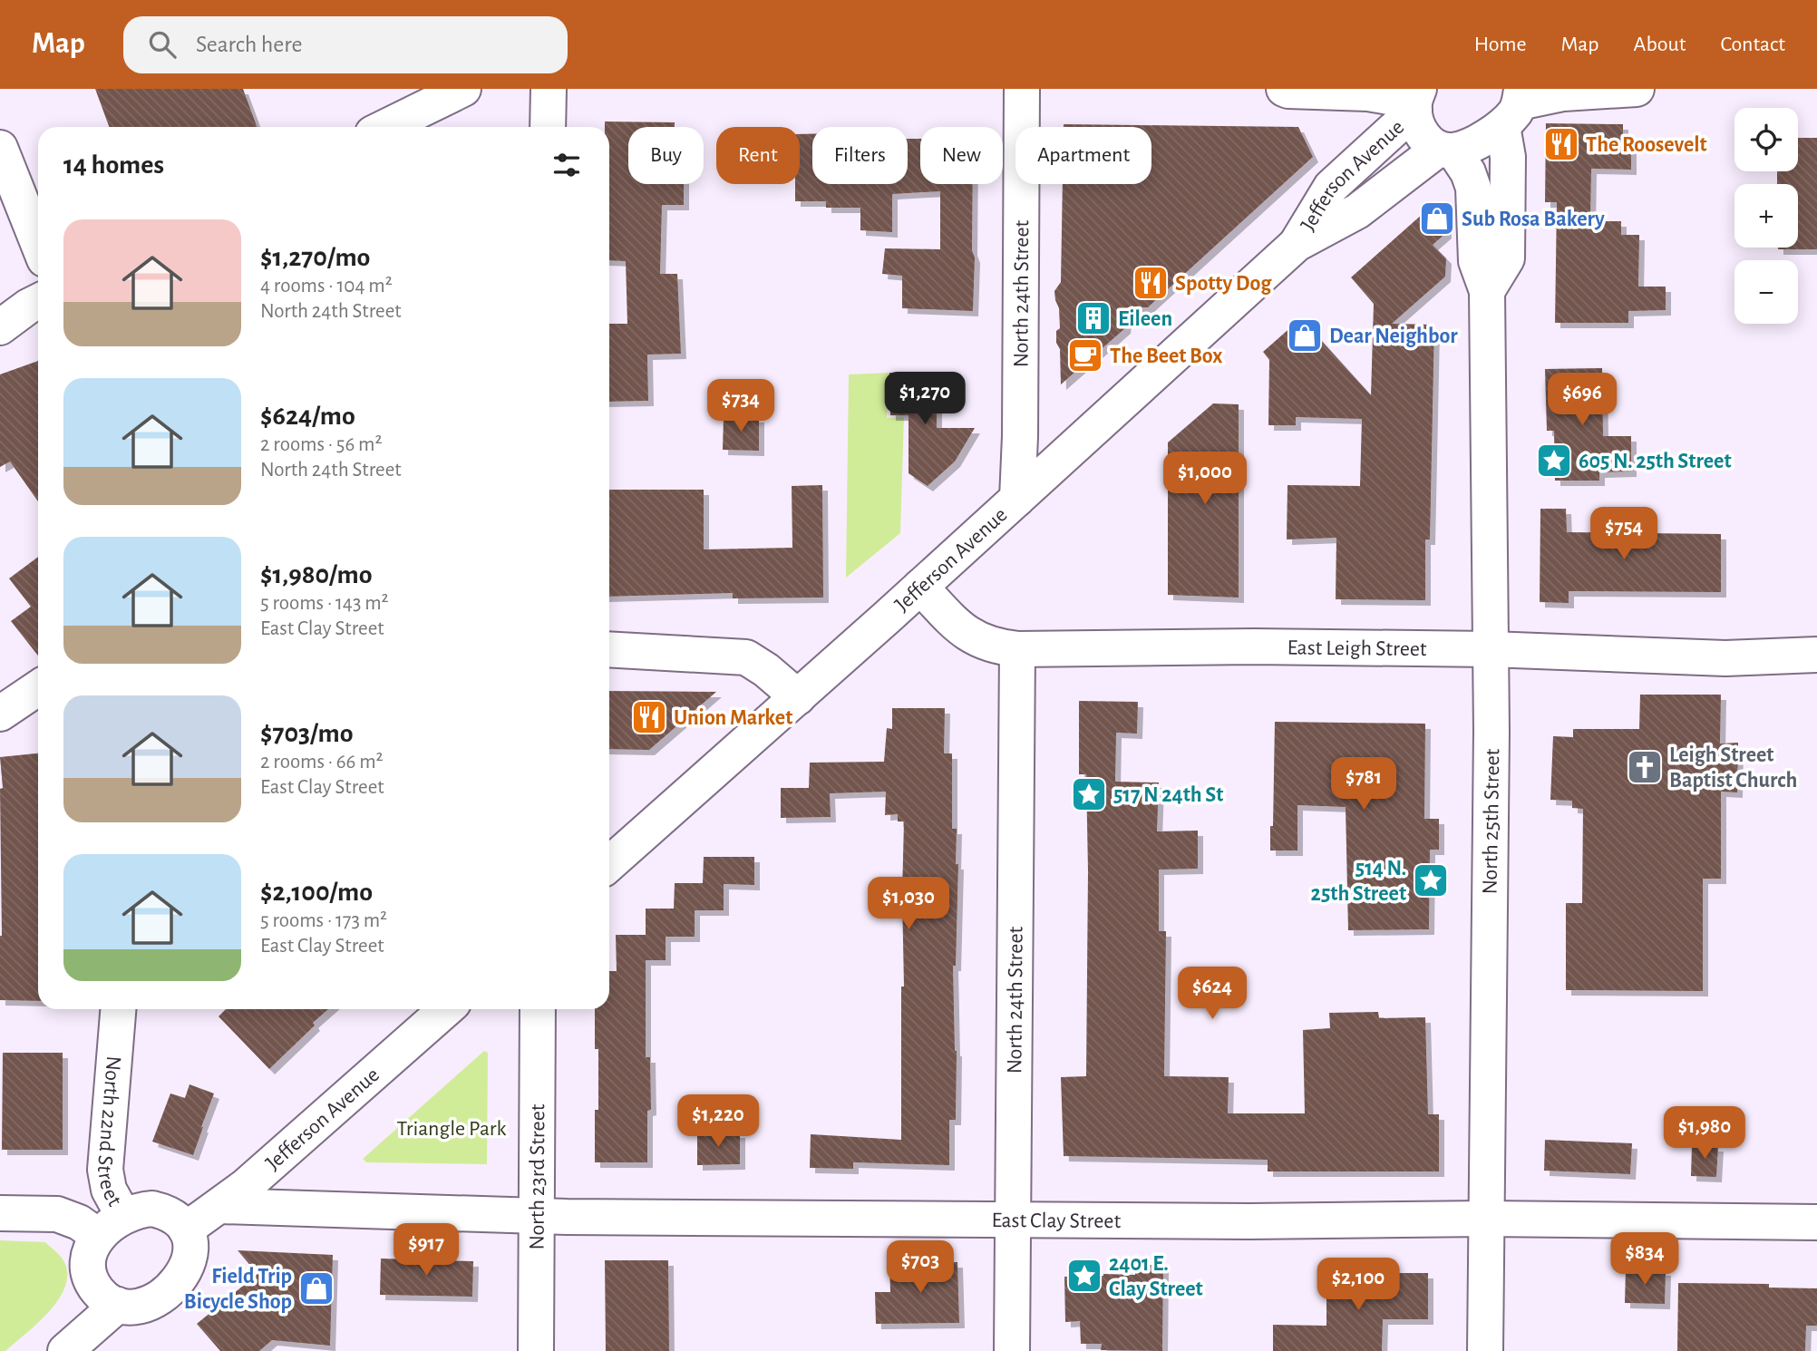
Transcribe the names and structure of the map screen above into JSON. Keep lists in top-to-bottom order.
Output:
{
  "streets": {
    "street": [
      "Jefferson Avenue",
      "North 24th Street",
      "East Leigh Street",
      "North 25th Street",
      "North 22nd Street",
      "North 23rd Street",
      "East Clay Street"
    ]
  },
  "crossings": [
    ["Jefferson Avenue", "North 24th Street"],
    ["Jefferson Avenue", "East Leigh Street"],
    ["Jefferson Avenue", "North 25th Street"],
    ["Jefferson Avenue", "North 22nd Street"],
    ["Jefferson Avenue", "East Clay Street"],
    ["North 24th Street", "East Leigh Street"],
    ["North 24th Street", "East Clay Street"],
    ["East Leigh Street", "North 25th Street"],
    ["North 25th Street", "East Clay Street"],
    ["North 23rd Street", "East Clay Street"]
  ],
  "parks": ["Triangle Park"],
  "places": {
    "restaurant": ["The Roosevelt", "Spotty Dog", "Union Market"],
    "shop": ["Sub Rosa Bakery", "Dear Neighbor", "Field Trip Bicycle Shop"],
    "building": ["Eileen"],
    "cafe": ["The Beet Box"],
    "place": [
      "605 N. 25th Street",
      "517 N 24th St",
      "514 N. 25th Street",
      "2401 E. Clay Street"
    ],
    "church": ["Leigh Street Baptist Church"]
  },
  "page": {
    "header": "Map",
    "search": "Search here",
    "nav": [
      "Home",
      "Map",
      "About",
      "Contact"
    ],
    "map_buttons": ["+", "−"],
    "chip": [
      "Buy",
      "Rent",
      "Filters",
      "New",
      "Apartment"
    ],
    "heading": "14 homes",
    "list": [
      {
        "name": "$1,270/mo",
        "note": "4 rooms · 104 m² · North 24th Street"
      },
      {
        "name": "$624/mo",
        "note": "2 rooms · 56 m² · North 24th Street"
      },
      {
        "name": "$1,980/mo",
        "note": "5 rooms · 143 m² · East Clay Street"
      },
      {
        "name": "$703/mo",
        "note": "2 rooms · 66 m² · East Clay Street"
      },
      {
        "name": "$2,100/mo",
        "note": "5 rooms · 173 m² · East Clay Street"
      }
    ],
    "price": [
      "$1,270",
      "$696",
      "$734",
      "$1,000",
      "$754",
      "$781",
      "$1,030",
      "$624",
      "$1,220",
      "$1,980",
      "$917",
      "$834",
      "$703",
      "$2,100"
    ]
  }
}
